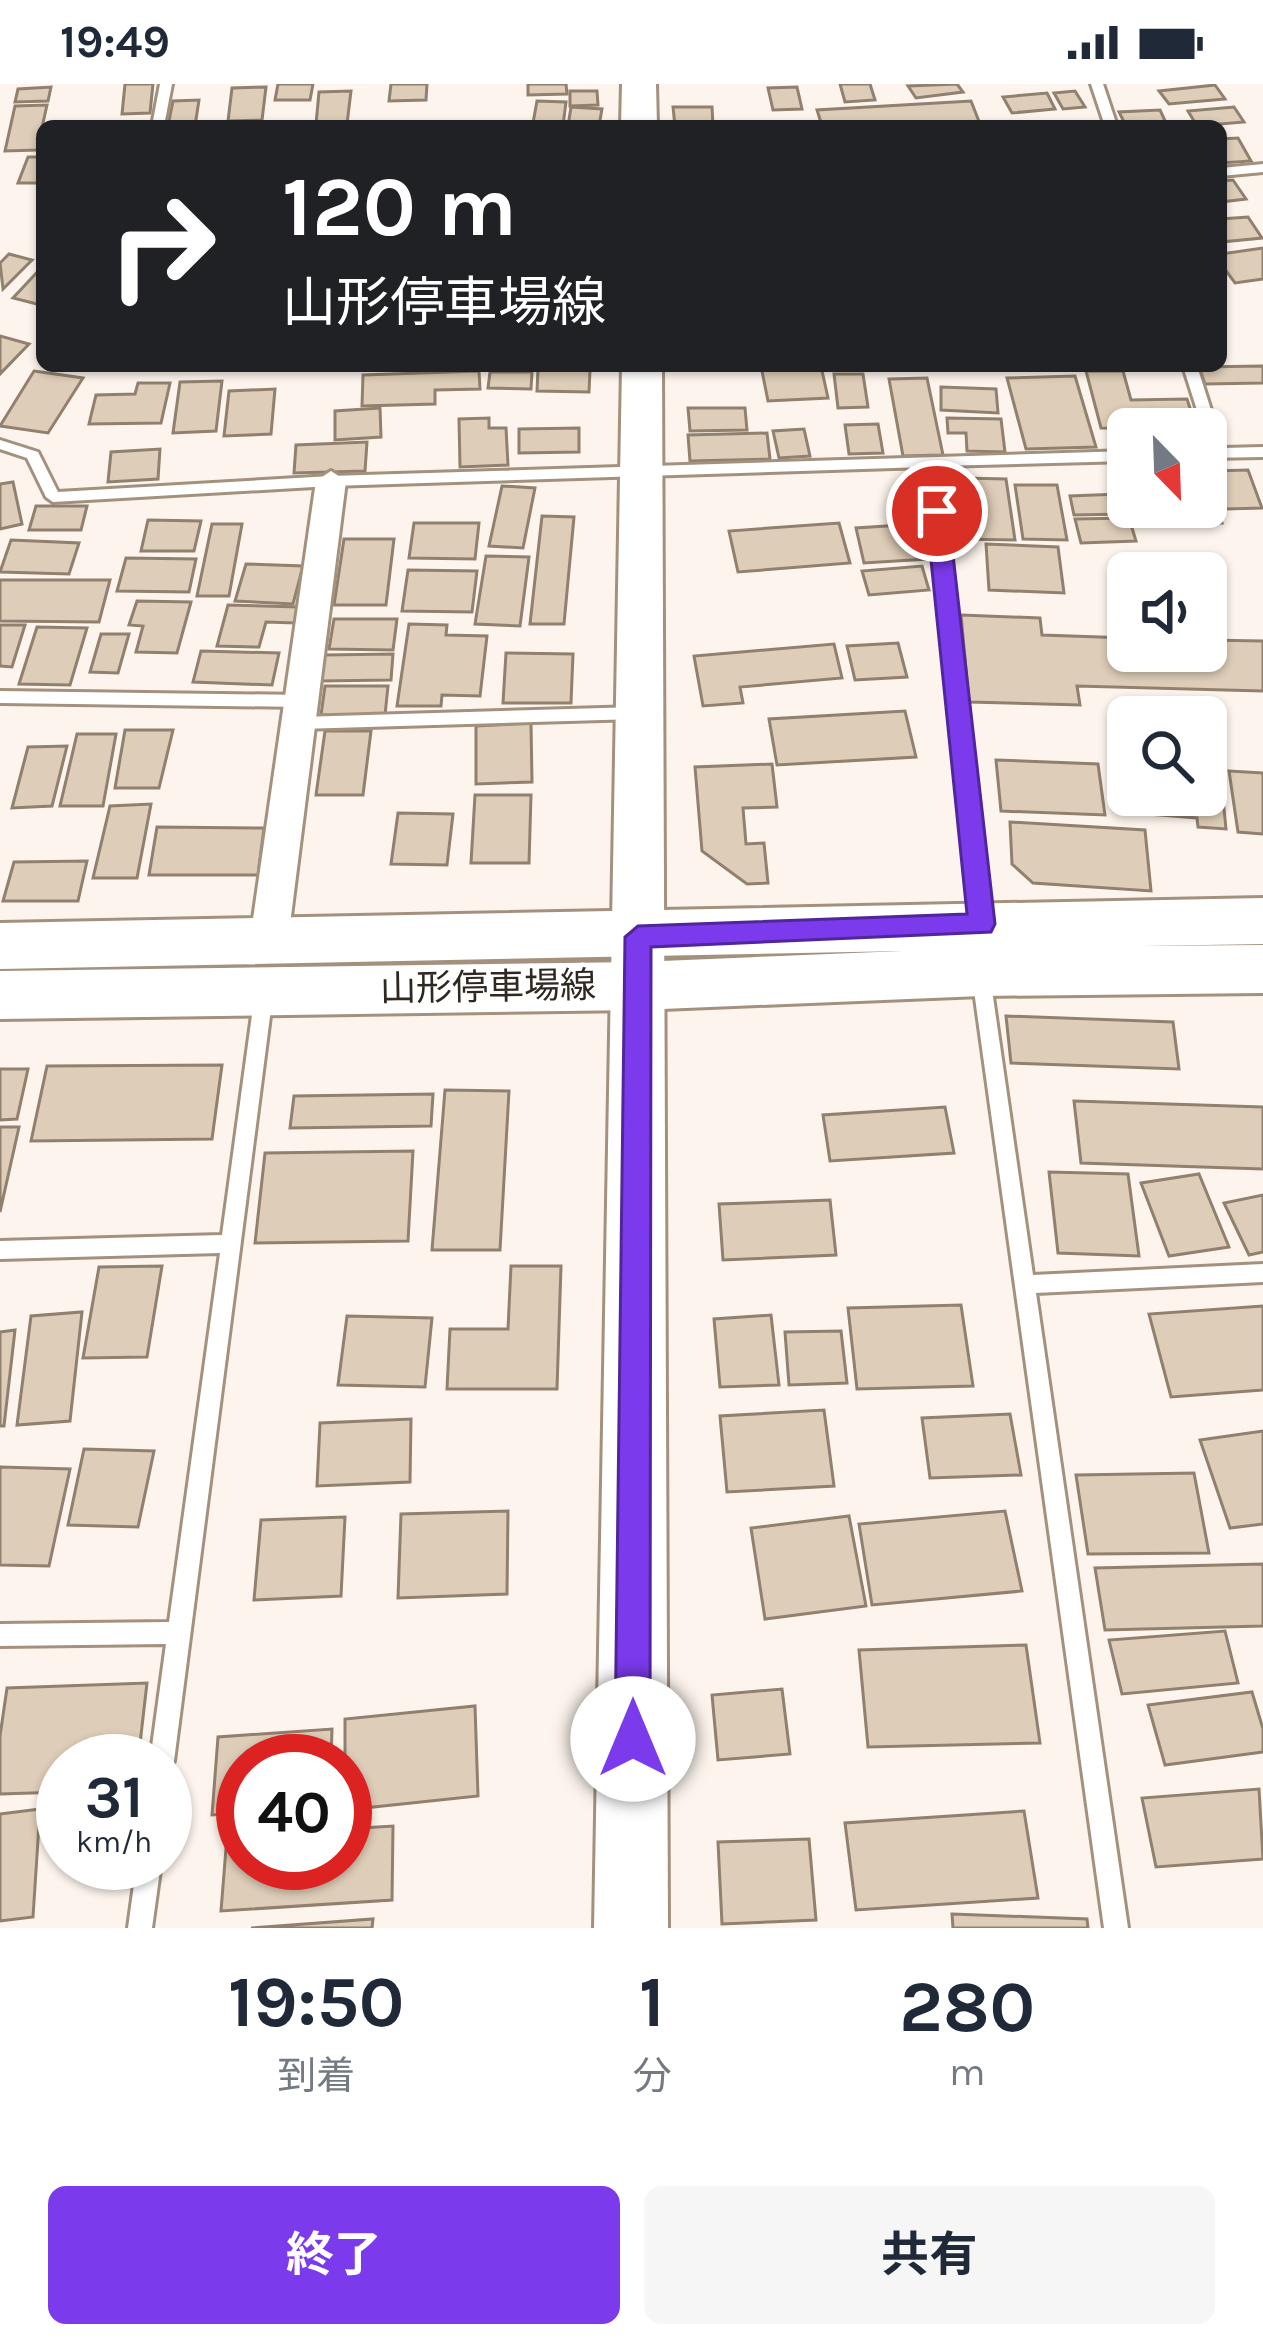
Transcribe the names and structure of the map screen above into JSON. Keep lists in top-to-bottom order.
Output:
{
  "streets": {
    "main road": ["山形停車場線"]
  },
  "north": "bottom right",
  "page": {
    "status": "19:49",
    "turn": ["120 m", "山形停車場線"],
    "speed": "31 km/h",
    "limit": "40",
    "eta": [
      "19:50",
      "到着",
      "1",
      "分",
      "280",
      "m"
    ],
    "buttons": ["終了", "共有"]
  }
}
